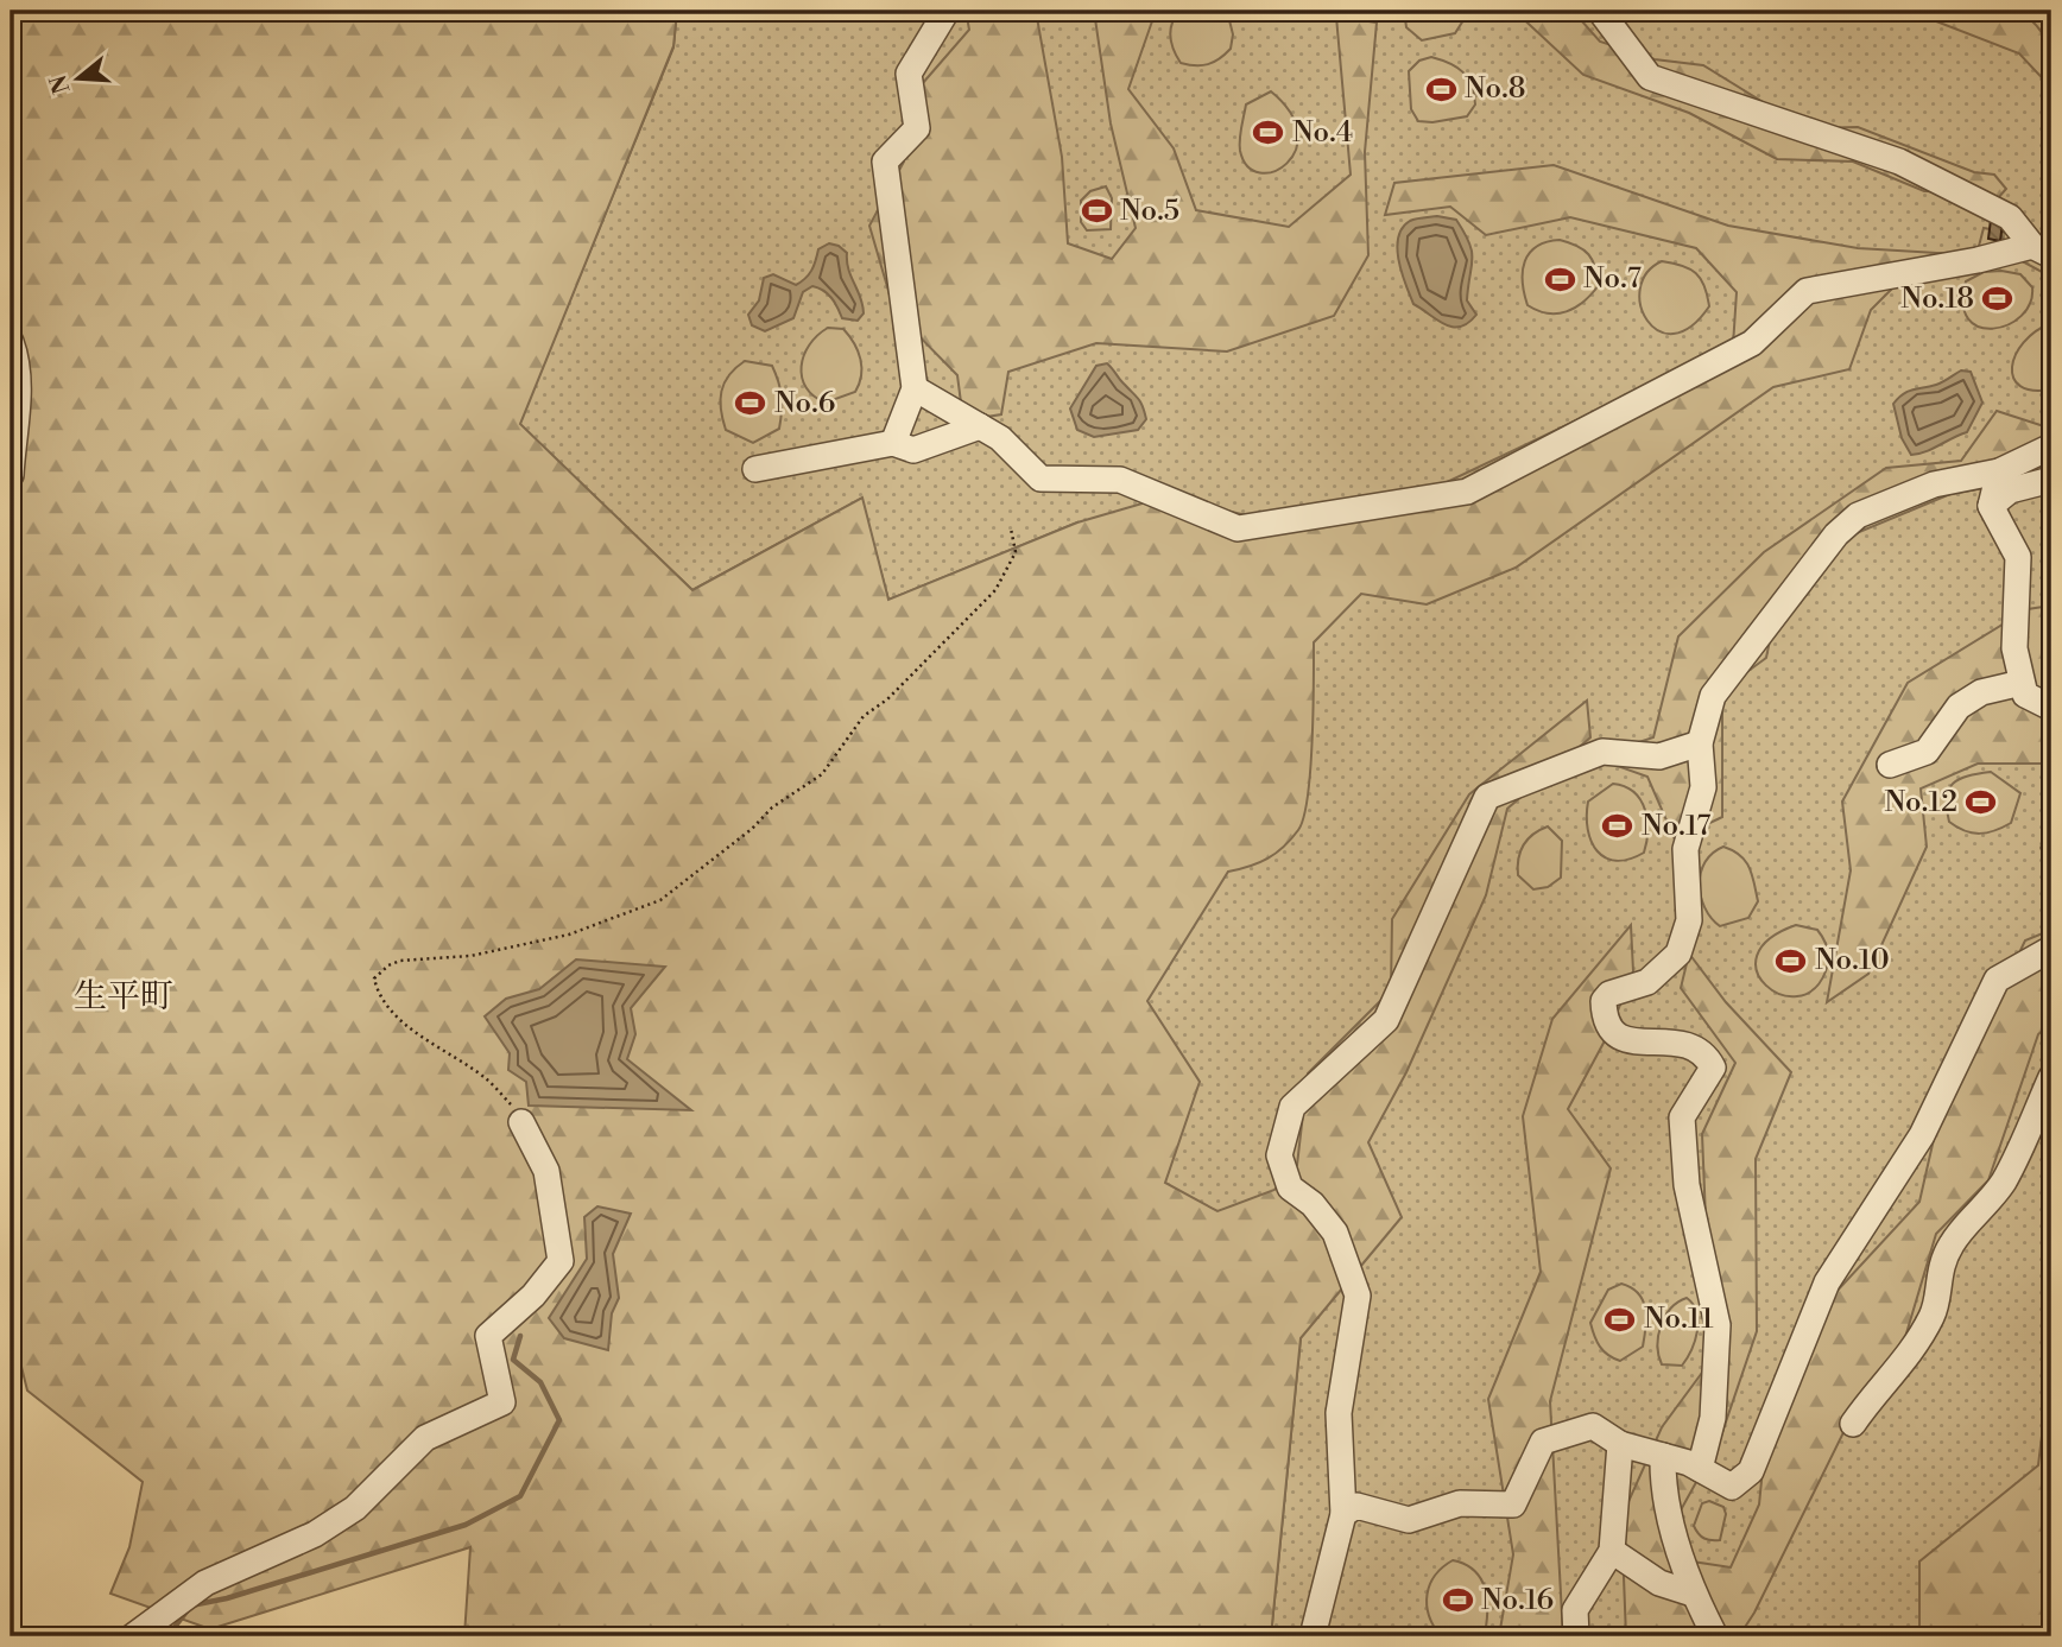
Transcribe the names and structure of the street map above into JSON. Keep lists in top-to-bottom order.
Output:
{
  "districts": ["生平町"],
  "places": {
    "sports": [
      "No.8",
      "No.4",
      "No.5",
      "No.7",
      "No.18",
      "No.6",
      "No.12",
      "No.17",
      "No.10",
      "No.11",
      "No.16"
    ]
  },
  "north": "left"
}
